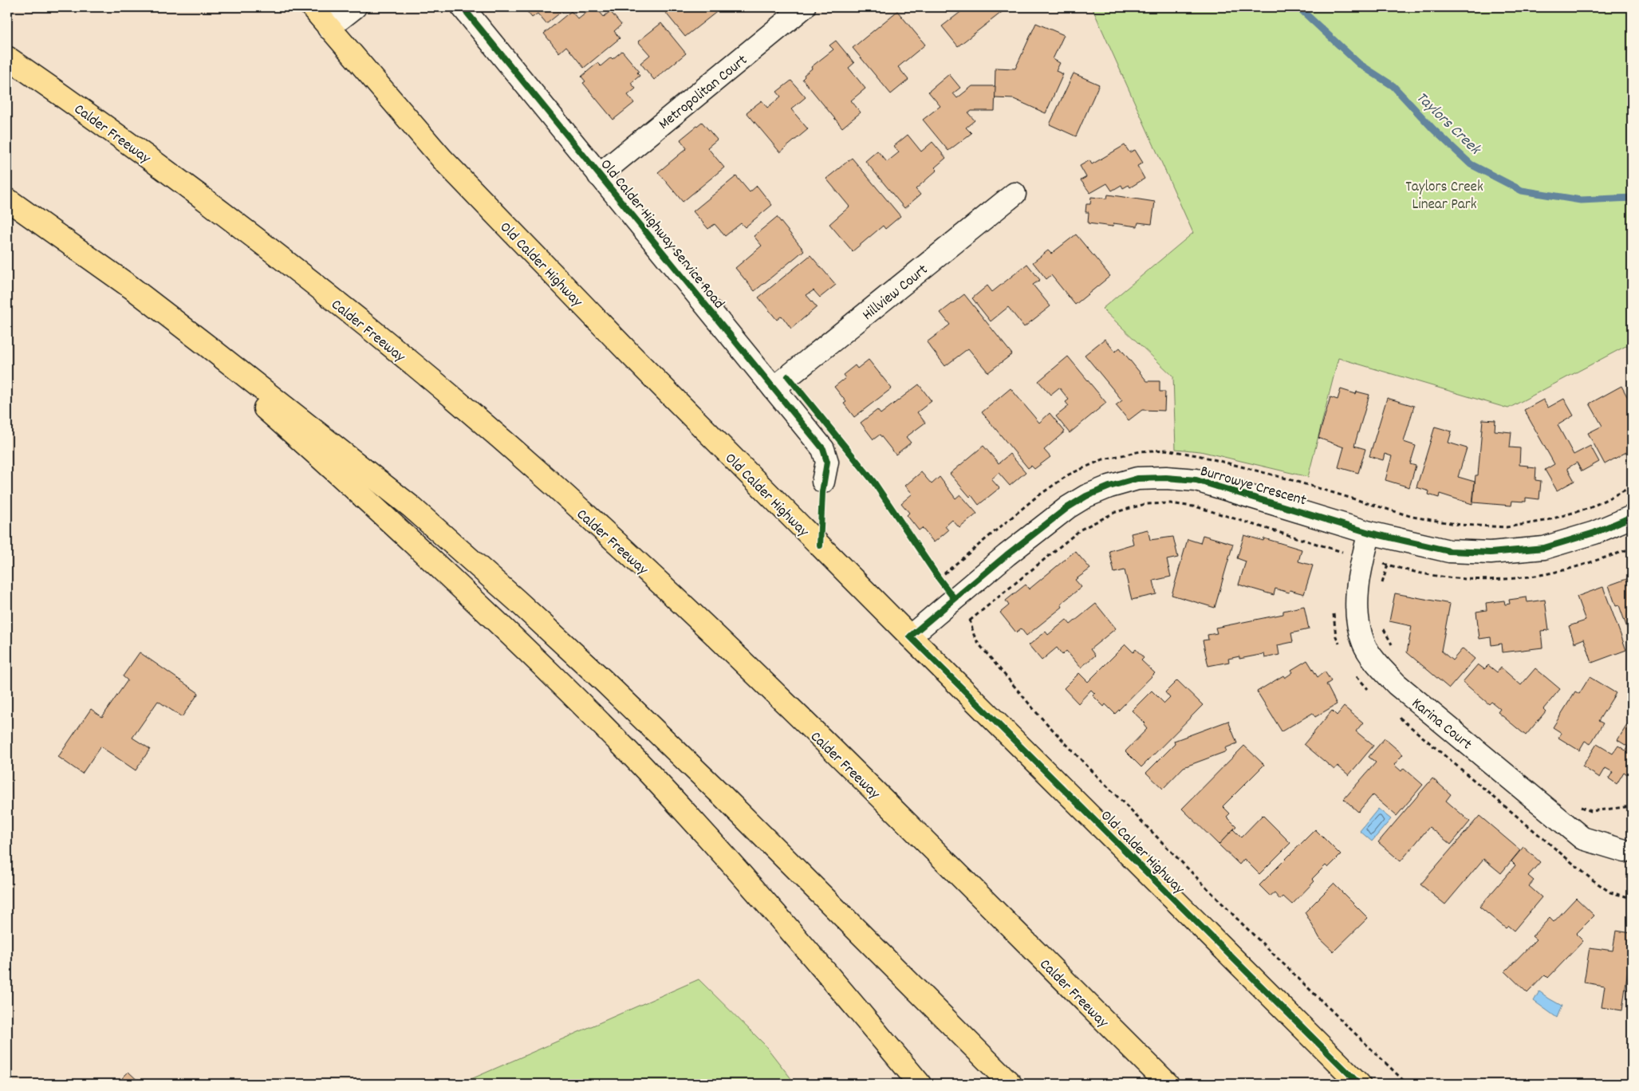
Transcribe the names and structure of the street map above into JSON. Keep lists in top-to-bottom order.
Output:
{
  "streets": {
    "main road": ["Calder Freeway", "Old Calder Highway"],
    "street": [
      "Metropolitan Court",
      "Old Calder Highway Service Road",
      "Hillview Court",
      "Burrowye Crescent",
      "Karina Court"
    ]
  },
  "crossings": [
    ["Metropolitan Court", "Old Calder Highway Service Road"],
    ["Old Calder Highway Service Road", "Hillview Court"],
    ["Old Calder Highway", "Burrowye Crescent"],
    ["Burrowye Crescent", "Karina Court"]
  ],
  "water": ["Taylors Creek"],
  "parks": ["Taylors Creek Linear Park"]
}
